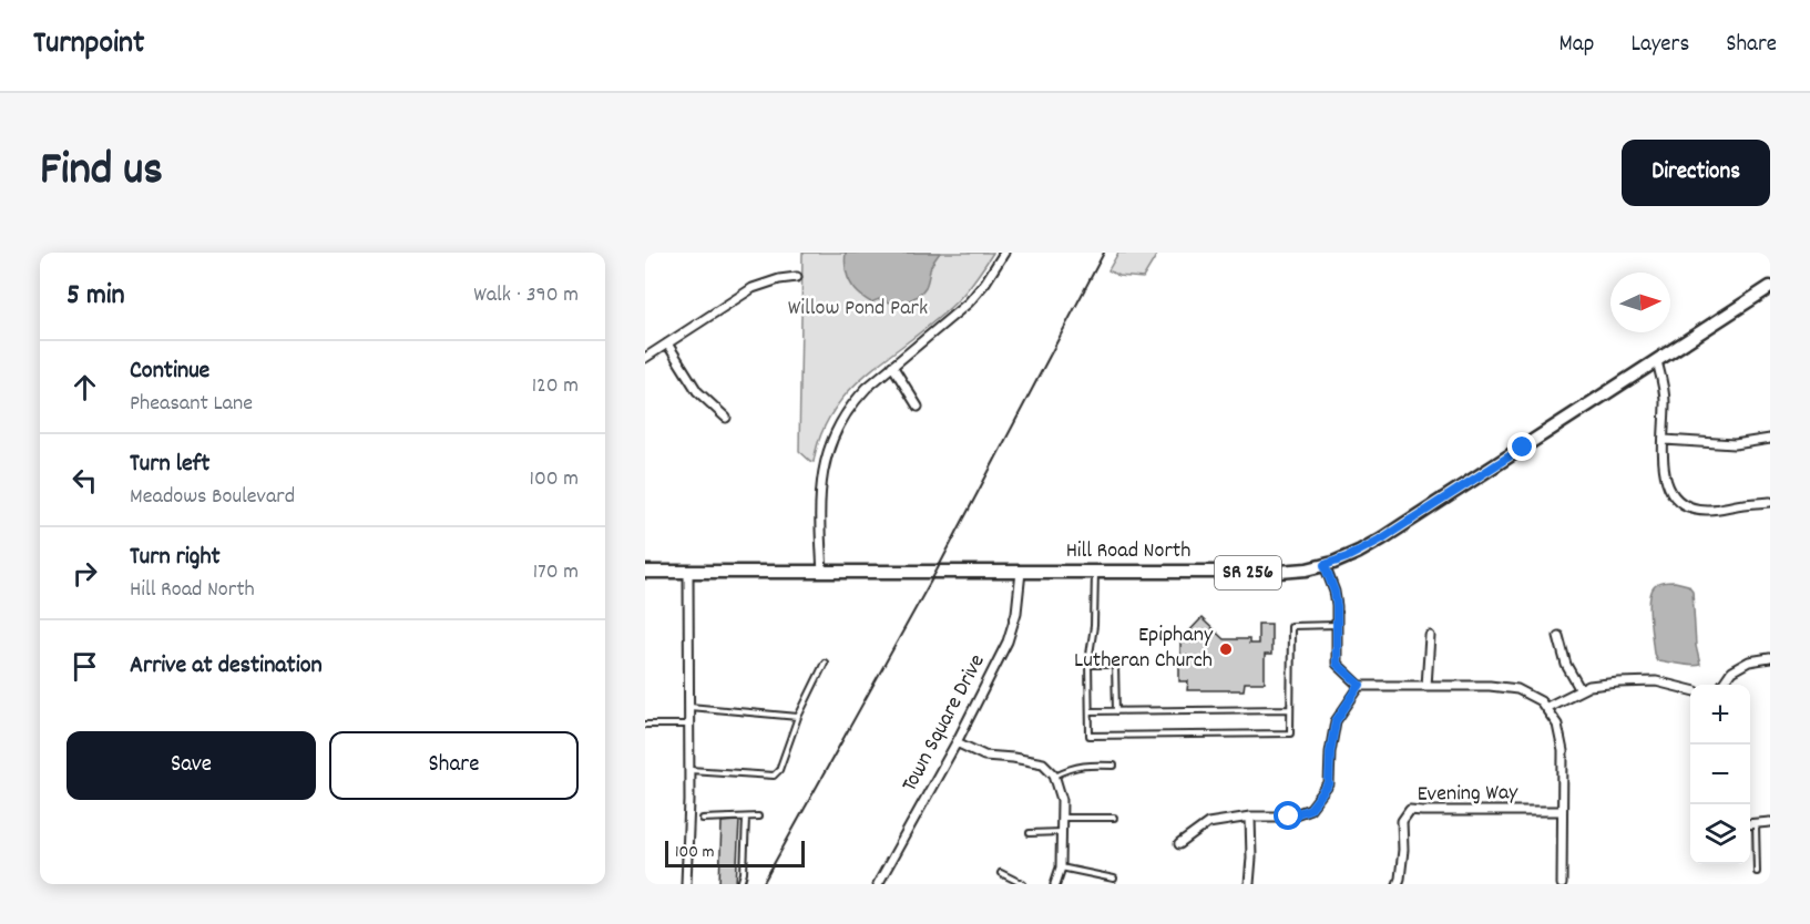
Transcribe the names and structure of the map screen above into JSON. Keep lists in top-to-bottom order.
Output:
{
  "streets": {
    "main road": ["Hill Road North", "SR 256"],
    "street": ["Town Square Drive", "Evening Way"]
  },
  "crossings": [
    ["Hill Road North", "Town Square Drive"]
  ],
  "parks": ["Willow Pond Park"],
  "places": ["Epiphany Lutheran Church"],
  "scale_bar": "100 m",
  "north": "right",
  "page": {
    "header": "Turnpoint",
    "nav": ["Map", "Layers", "Share"],
    "title": "Find us",
    "buttons": [
      "Directions",
      ["Save", "Share"]
    ],
    "heading": ["5 min", "Walk · 390 m"],
    "list": [
      ["Continue", "Pheasant Lane", "120 m"],
      ["Turn left", "Meadows Boulevard", "100 m"],
      ["Turn right", "Hill Road North", "170 m"],
      "Arrive at destination"
    ],
    "map_buttons": ["+", "−"],
    "scale": "100 m"
  }
}
